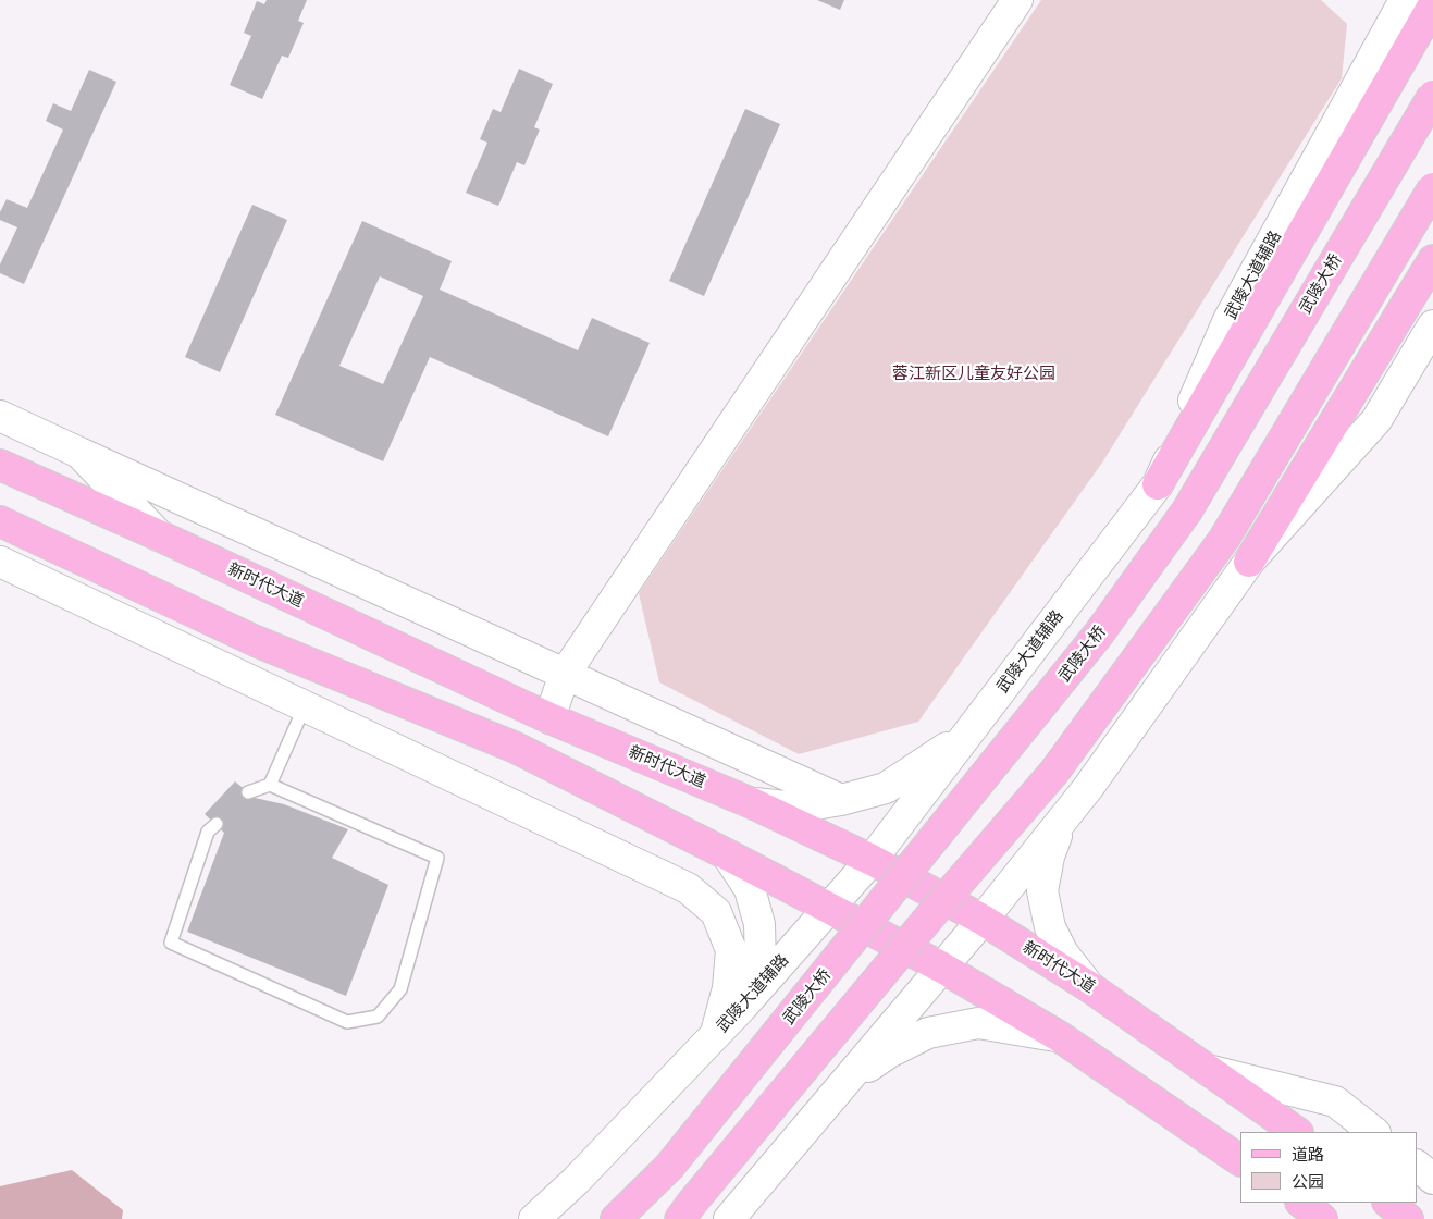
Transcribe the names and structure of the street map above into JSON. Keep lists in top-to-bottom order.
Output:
{
  "streets": {
    "main road": ["武陵大桥", "新时代大道"],
    "street": ["武陵大道辅路"]
  },
  "crossings": [
    ["武陵大道辅路", "新时代大道"]
  ],
  "parks": ["蓉江新区儿童友好公园"],
  "legend": ["道路", "公园"]
}
